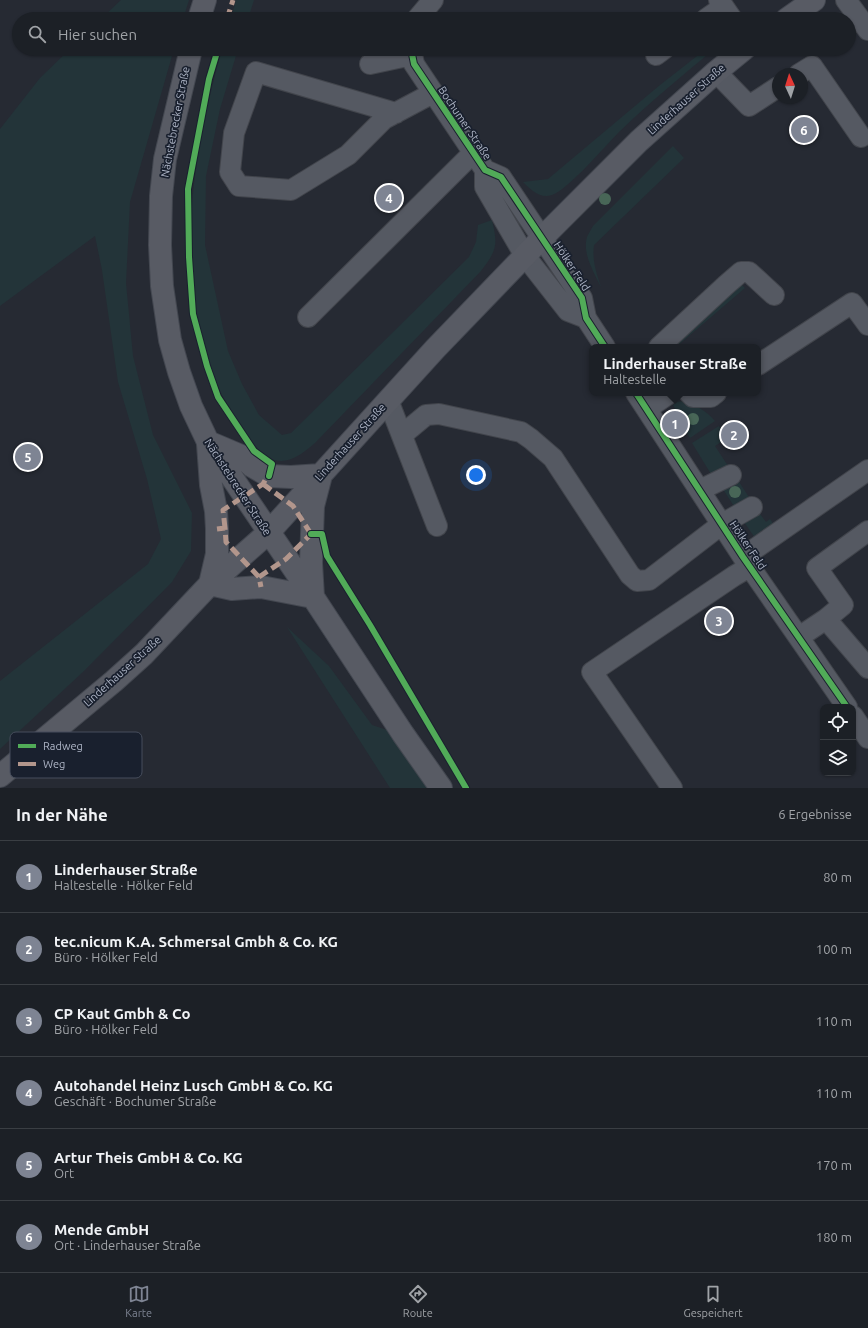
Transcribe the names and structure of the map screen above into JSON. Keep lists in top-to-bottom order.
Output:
{
  "streets": {
    "main road": ["Linderhauser Straße", "Nächstebrecker Straße"],
    "street": ["Bochumer Straße", "Hölker Feld"]
  },
  "crossings": [
    ["Linderhauser Straße", "Nächstebrecker Straße"],
    ["Linderhauser Straße", "Bochumer Straße"],
    ["Linderhauser Straße", "Hölker Feld"],
    ["Bochumer Straße", "Hölker Feld"]
  ],
  "legend": ["Radweg", "Weg"],
  "north": "top",
  "page": {
    "search": "Hier suchen",
    "pins": [
      "6",
      "4",
      "1",
      "2",
      "5",
      "3"
    ],
    "popup": ["Linderhauser Straße", "Haltestelle"],
    "heading": ["In der Nähe", "6 Ergebnisse"],
    "list": [
      {
        "mark": "1",
        "name": "Linderhauser Straße",
        "note": "Haltestelle · Hölker Feld",
        "value": "80 m"
      },
      {
        "mark": "2",
        "name": "tec.nicum K.A. Schmersal Gmbh & Co. KG",
        "note": "Büro · Hölker Feld",
        "value": "100 m"
      },
      {
        "mark": "3",
        "name": "CP Kaut Gmbh & Co",
        "note": "Büro · Hölker Feld",
        "value": "110 m"
      },
      {
        "mark": "4",
        "name": "Autohandel Heinz Lusch GmbH & Co. KG",
        "note": "Geschäft · Bochumer Straße",
        "value": "110 m"
      },
      {
        "mark": "5",
        "name": "Artur Theis GmbH & Co. KG",
        "note": "Ort",
        "value": "170 m"
      },
      {
        "mark": "6",
        "name": "Mende GmbH",
        "note": "Ort · Linderhauser Straße",
        "value": "180 m"
      }
    ],
    "nav": ["Karte", "Route", "Gespeichert"]
  }
}
